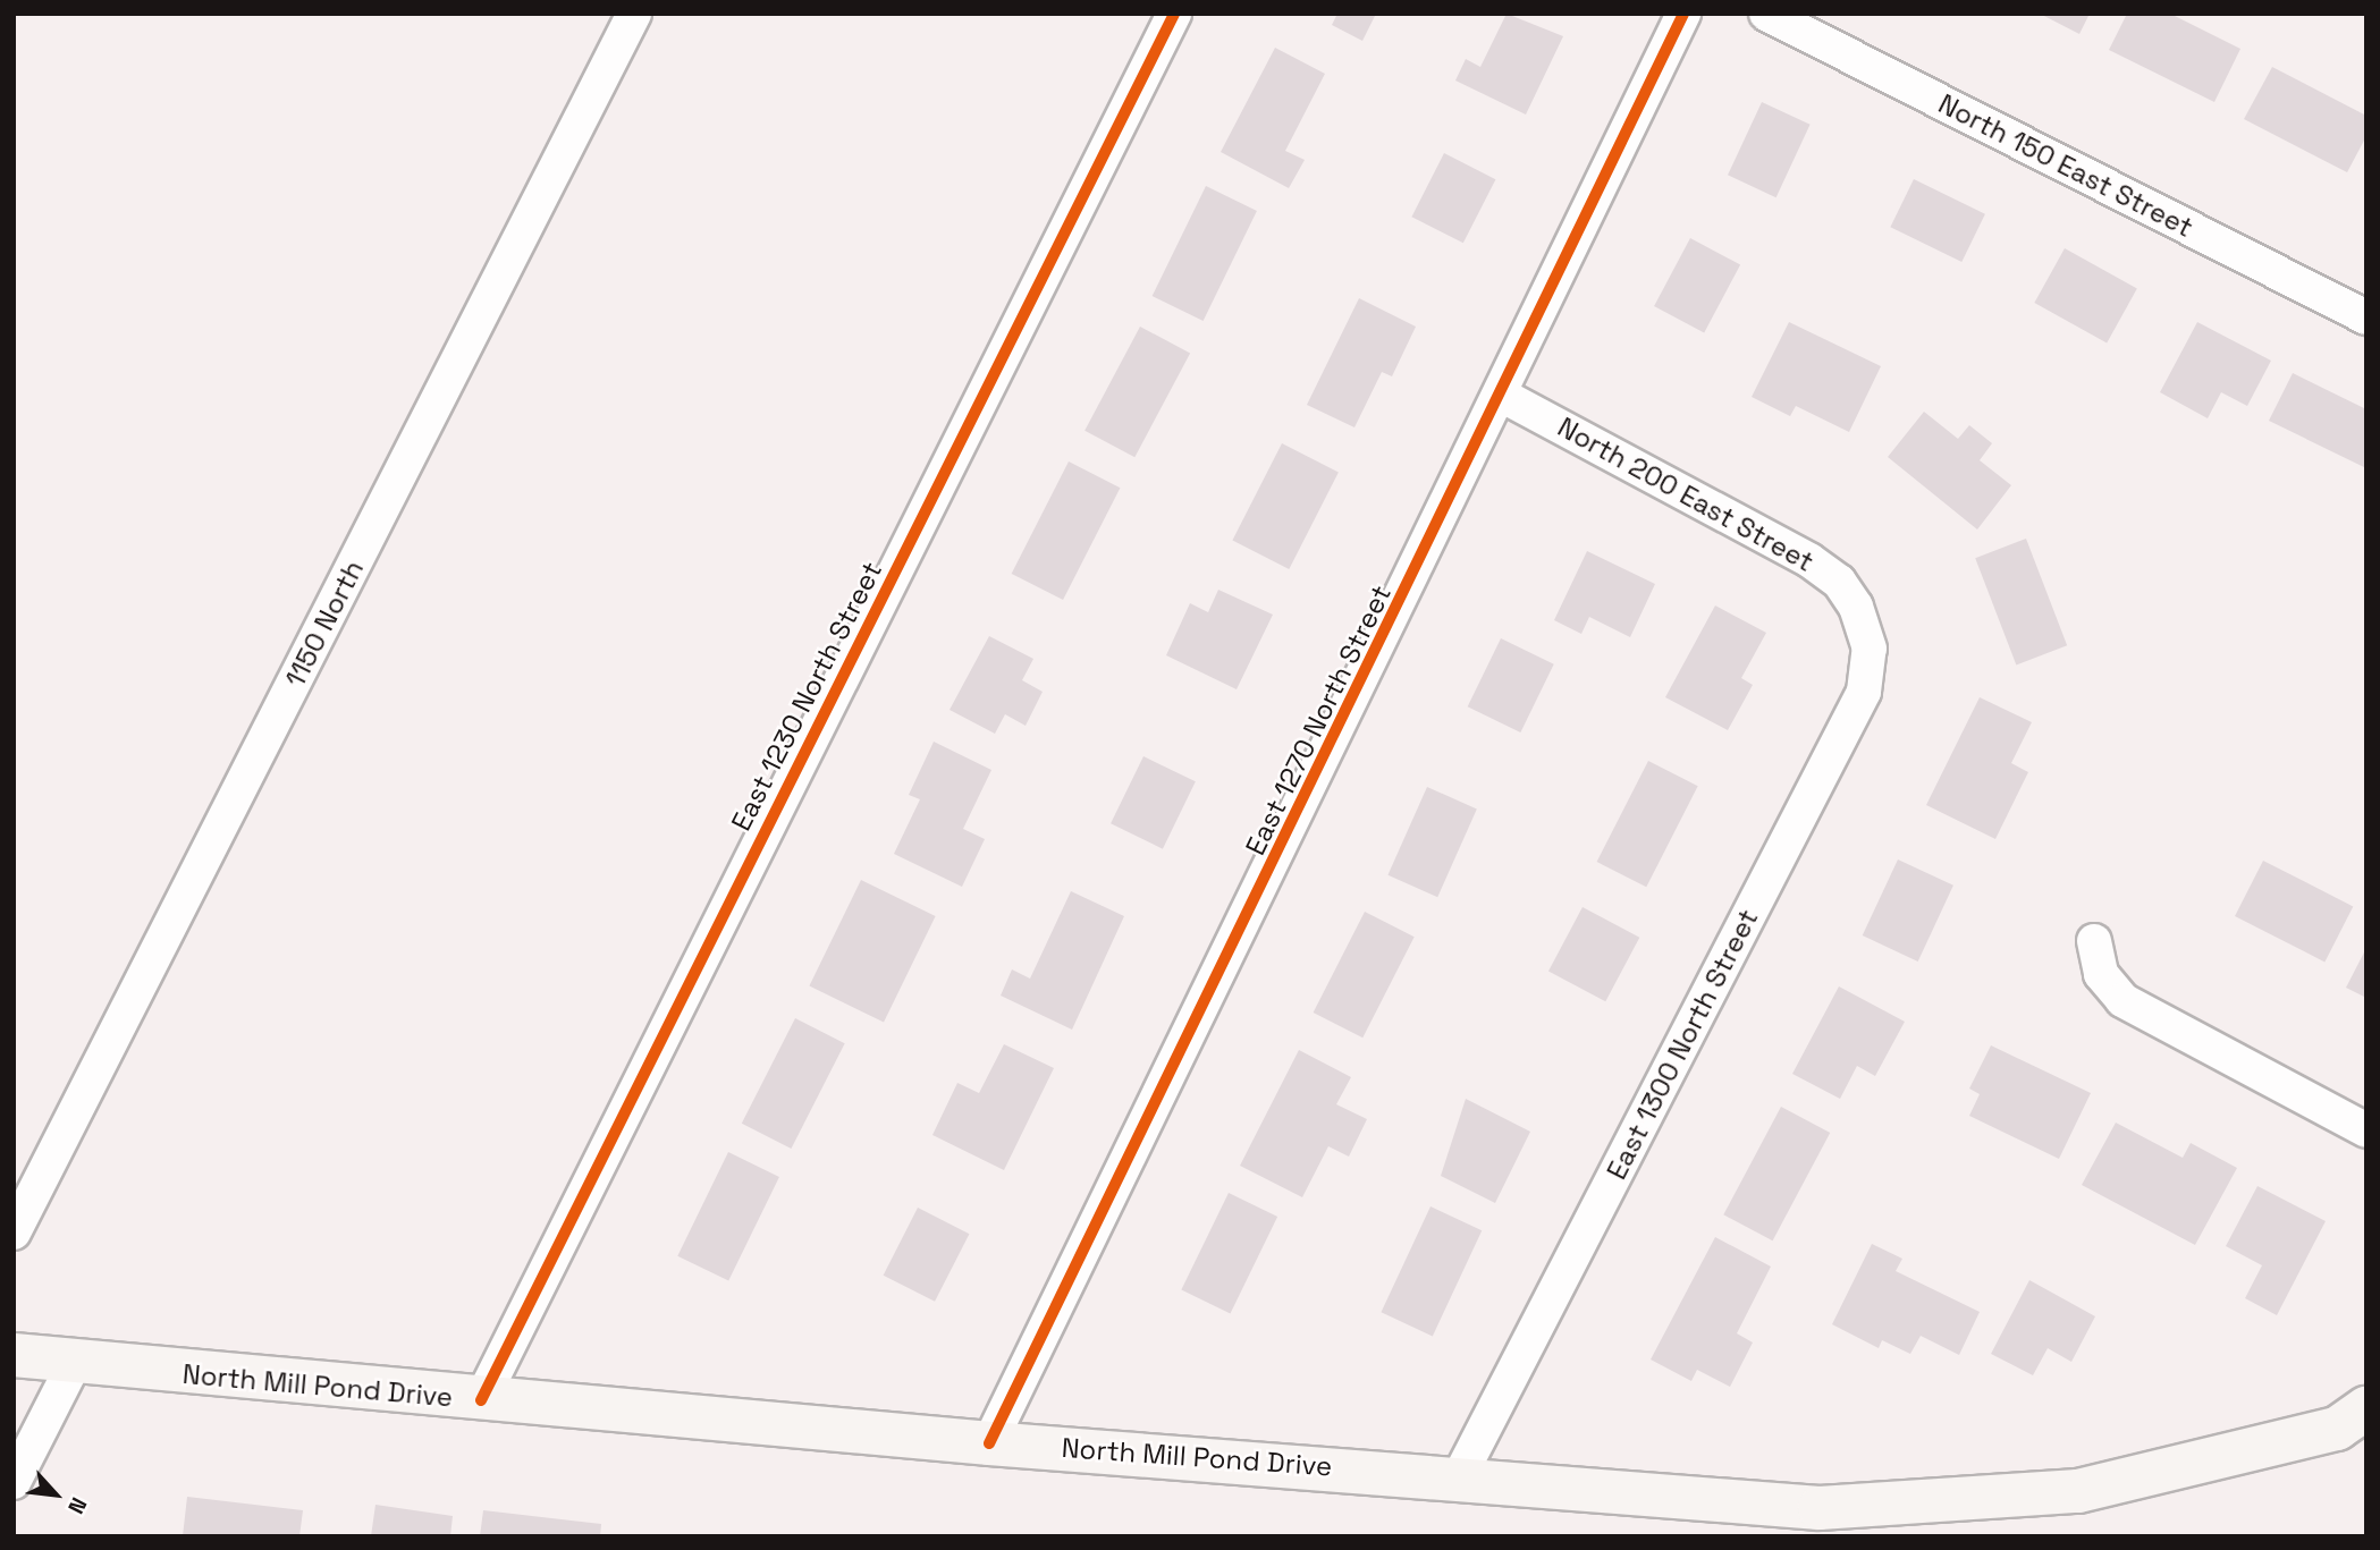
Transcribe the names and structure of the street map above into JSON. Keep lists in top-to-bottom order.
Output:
{
  "streets": {
    "main road": ["North Mill Pond Drive"],
    "street": [
      "North 150 East Street",
      "North 200 East Street",
      "1150 North",
      "East 1230 North Street",
      "East 1270 North Street",
      "East 1300 North Street"
    ]
  },
  "crossings": [
    ["North 200 East Street", "East 1270 North Street"],
    ["North 200 East Street", "East 1300 North Street"],
    ["East 1230 North Street", "North Mill Pond Drive"],
    ["East 1270 North Street", "North Mill Pond Drive"],
    ["East 1300 North Street", "North Mill Pond Drive"]
  ],
  "north": "bottom right"
}
